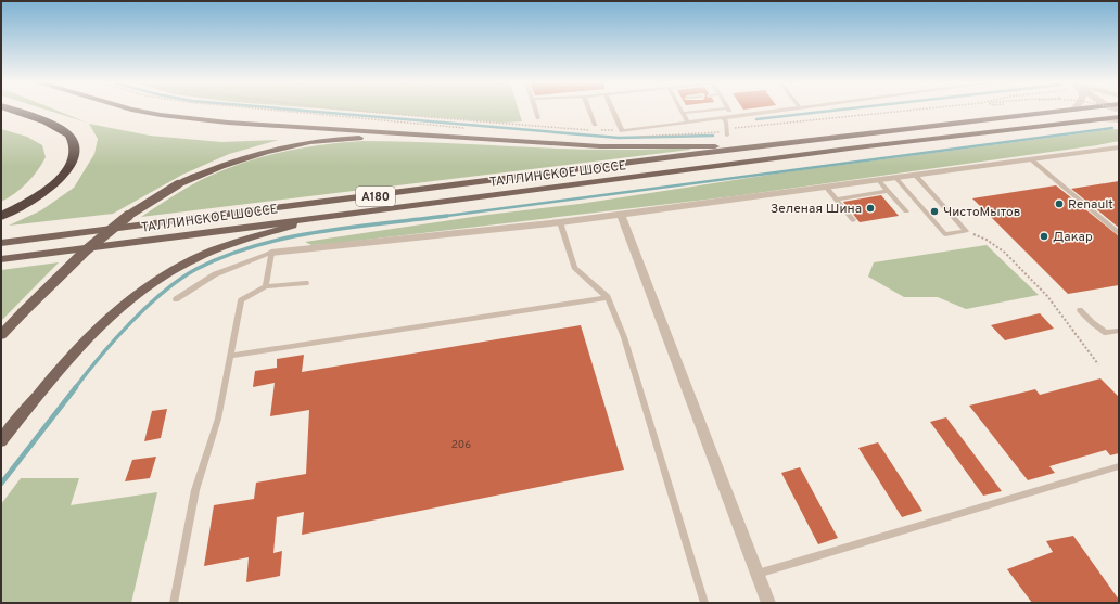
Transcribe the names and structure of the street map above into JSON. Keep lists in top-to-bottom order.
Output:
{
  "streets": {
    "main road": ["ТАЛЛИНСКОЕ ШОССЕ", "A180"]
  },
  "places": [
    "Renault",
    "Зеленая Шина",
    "ЧистоМытов",
    "Дакар"
  ],
  "house_numbers": ["206"]
}
